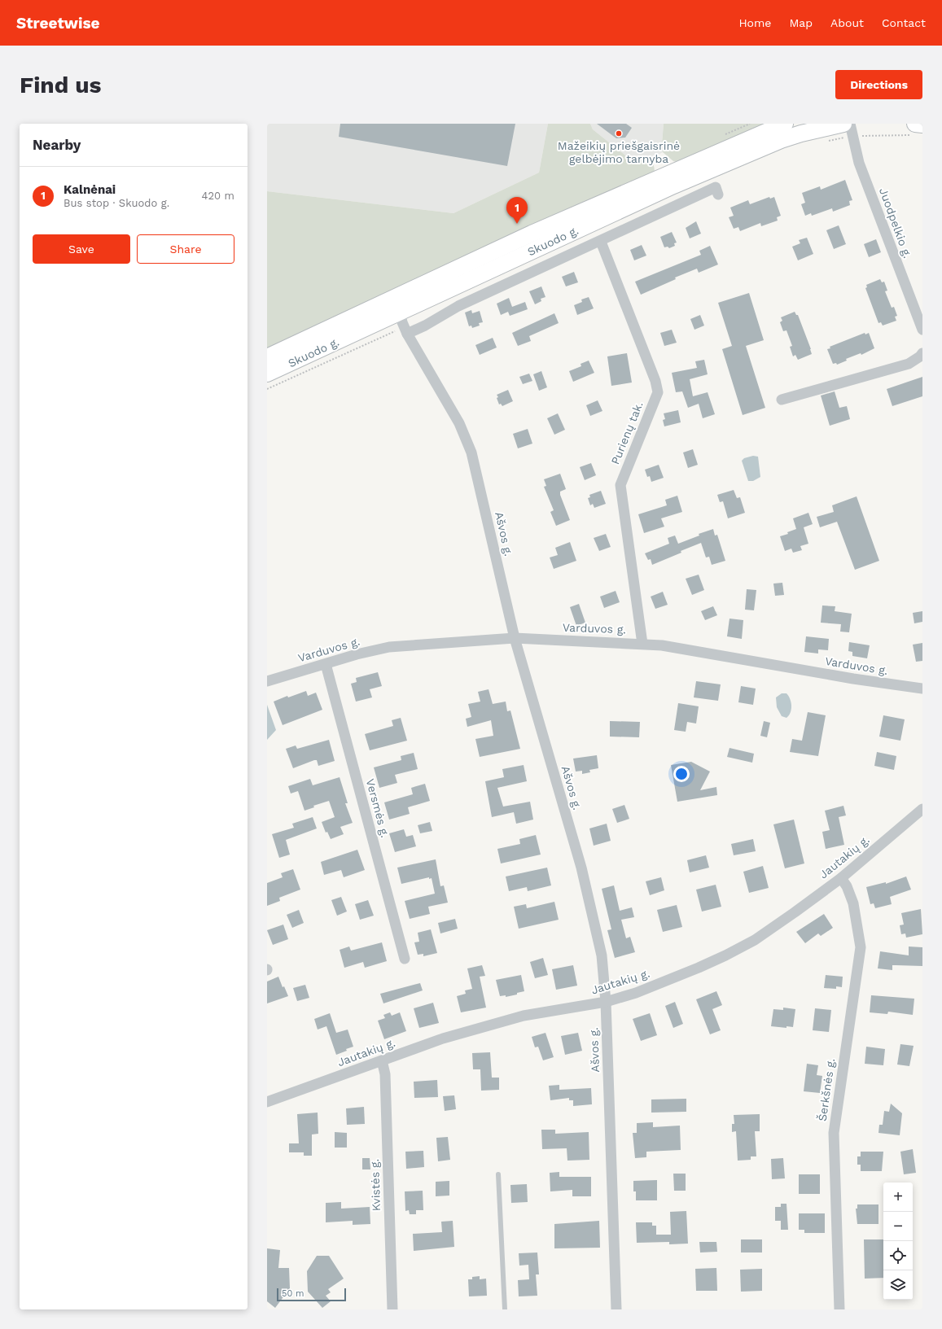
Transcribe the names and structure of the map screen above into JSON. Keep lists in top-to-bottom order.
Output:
{
  "streets": {
    "main road": ["Skuodo g."],
    "street": [
      "Juodpelkio g.",
      "Purienų tak.",
      "Ašvos g.",
      "Varduvos g.",
      "Versmės g.",
      "Jautakių g.",
      "Šerkšnės g.",
      "Kvistės g."
    ]
  },
  "crossings": [
    ["Skuodo g.", "Ašvos g."],
    ["Purienų tak.", "Varduvos g."],
    ["Ašvos g.", "Varduvos g."],
    ["Ašvos g.", "Jautakių g."],
    ["Varduvos g.", "Versmės g."],
    ["Jautakių g.", "Šerkšnės g."],
    ["Jautakių g.", "Kvistės g."]
  ],
  "places": ["Mažeikių priešgaisrinė gelbėjimo tarnyba"],
  "scale_bar": "50 m",
  "page": {
    "header": "Streetwise",
    "nav": [
      "Home",
      "Map",
      "About",
      "Contact"
    ],
    "buttons": [
      "Directions",
      ["Save", "Share"]
    ],
    "title": "Find us",
    "heading": "Nearby",
    "list": [
      {
        "mark": "1",
        "name": "Kalnėnai",
        "note": "Bus stop · Skuodo g.",
        "value": "420 m"
      }
    ],
    "pins": "1",
    "map_buttons": ["+", "−"],
    "scale": "50 m"
  }
}
